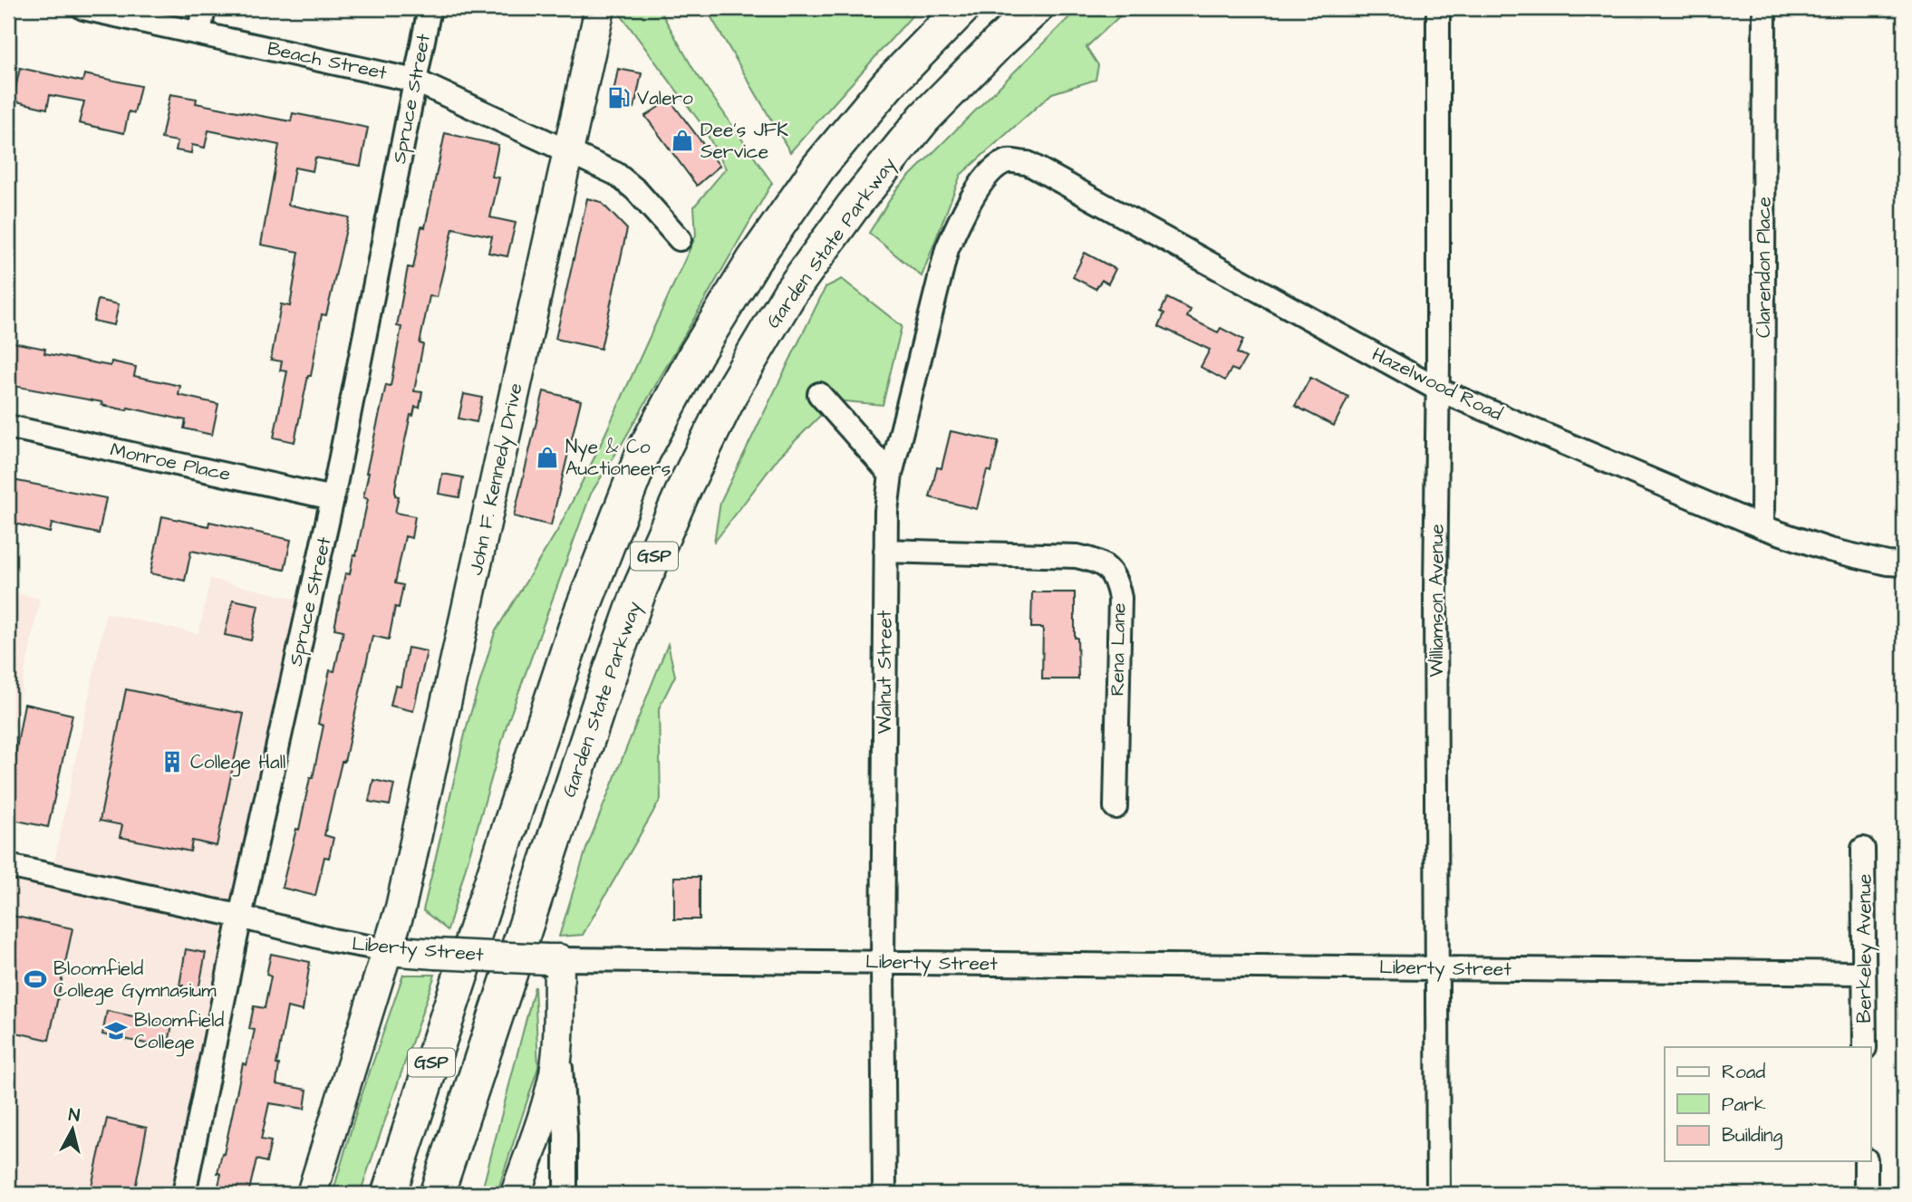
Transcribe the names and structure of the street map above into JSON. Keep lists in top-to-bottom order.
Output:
{
  "streets": {
    "highway": ["Garden State Parkway", "GSP"],
    "main road": ["John F. Kennedy Drive", "Liberty Street"],
    "street": [
      "Beach Street",
      "Spruce Street",
      "Clarendon Place",
      "Hazelwood Road",
      "Monroe Place",
      "Williamson Avenue",
      "Rena Lane",
      "Walnut Street",
      "Berkeley Avenue"
    ]
  },
  "crossings": [
    ["Beach Street", "Spruce Street"],
    ["Beach Street", "John F. Kennedy Drive"],
    ["Spruce Street", "Monroe Place"],
    ["Spruce Street", "Liberty Street"],
    ["Garden State Parkway", "Liberty Street"],
    ["Clarendon Place", "Hazelwood Road"],
    ["Hazelwood Road", "Williamson Avenue"],
    ["Hazelwood Road", "Walnut Street"],
    ["John F. Kennedy Drive", "Liberty Street"],
    ["Williamson Avenue", "Liberty Street"],
    ["Rena Lane", "Walnut Street"],
    ["Walnut Street", "Liberty Street"],
    ["Berkeley Avenue", "Liberty Street"]
  ],
  "places": {
    "fuel station": ["Valero"],
    "shop": ["Dee's JFK Service", "Nye & Co Auctioneers"],
    "building": ["College Hall"],
    "sports": ["Bloomfield College Gymnasium"],
    "school or university": ["Bloomfield College"]
  },
  "legend": ["Road", "Park", "Building"],
  "north": "top"
}
